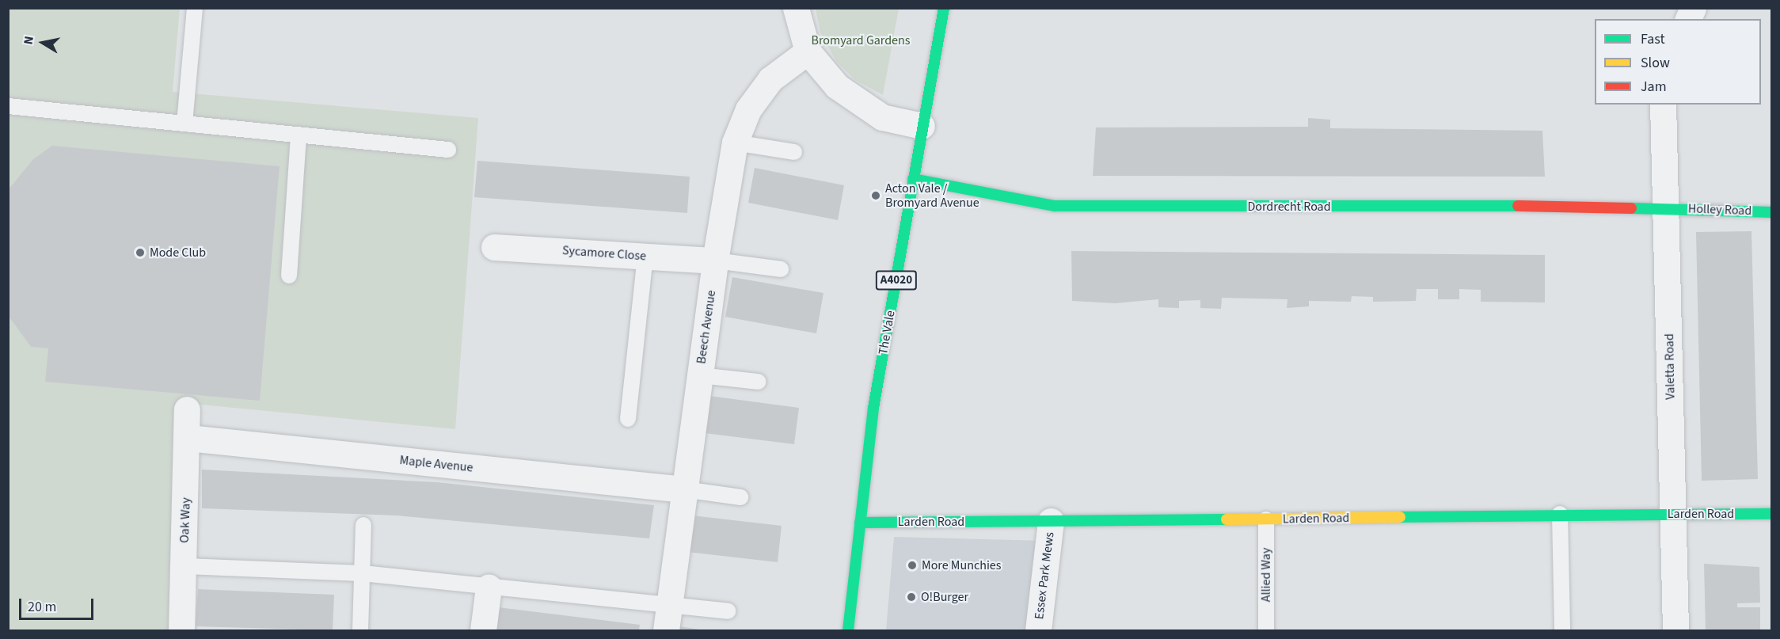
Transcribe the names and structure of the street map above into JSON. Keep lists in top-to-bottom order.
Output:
{
  "streets": {
    "street": [
      "Dordrecht Road",
      "Holley Road",
      "Sycamore Close",
      "A4020",
      "Beech Avenue",
      "The Vale",
      "Valetta Road",
      "Maple Avenue",
      "Larden Road",
      "Oak Way",
      "Essex Park Mews"
    ],
    "lane": ["Allied Way"]
  },
  "crossings": [
    ["Dordrecht Road", "Holley Road"],
    ["Dordrecht Road", "The Vale"],
    ["Dordrecht Road", "Valetta Road"],
    ["Holley Road", "Valetta Road"],
    ["Sycamore Close", "Beech Avenue"],
    ["Beech Avenue", "Maple Avenue"],
    ["The Vale", "Larden Road"],
    ["Valetta Road", "Larden Road"],
    ["Maple Avenue", "Oak Way"],
    ["Larden Road", "Allied Way"],
    ["Larden Road", "Essex Park Mews"]
  ],
  "parks": ["Bromyard Gardens"],
  "places": [
    "Acton Vale / Bromyard Avenue",
    "Mode Club",
    "More Munchies",
    "O!Burger"
  ],
  "legend": ["Fast", "Slow", "Jam"],
  "scale_bar": "20 m",
  "north": "left"
}
